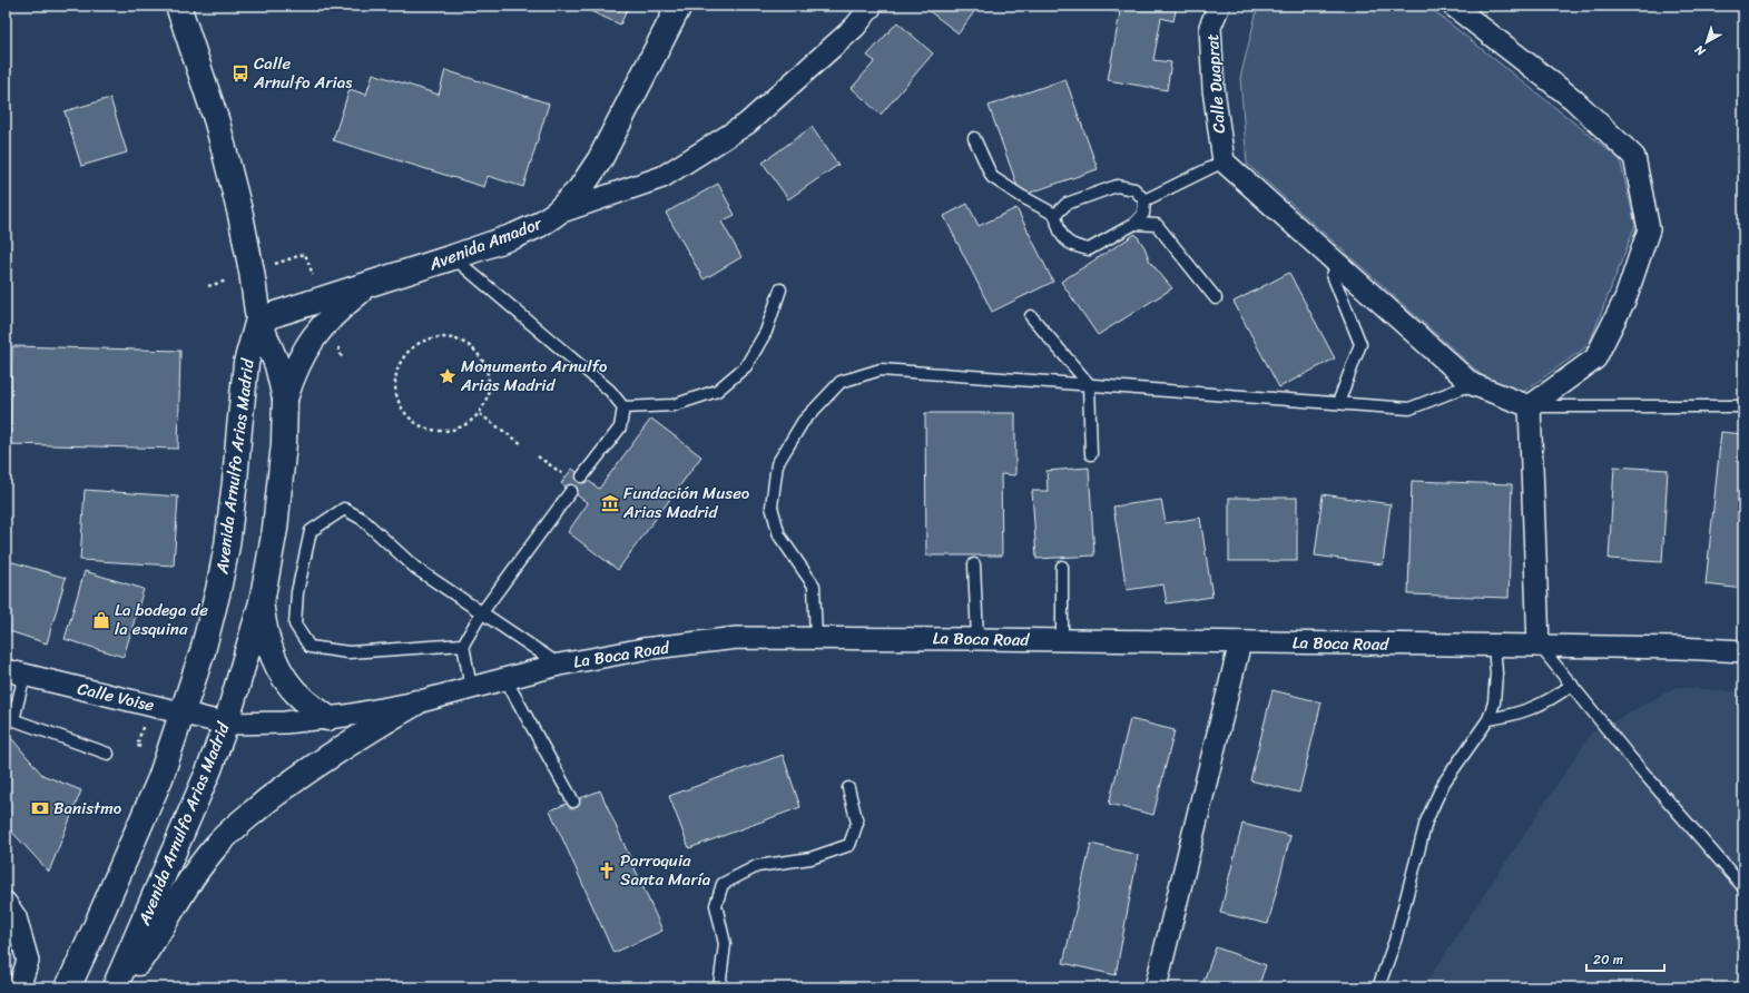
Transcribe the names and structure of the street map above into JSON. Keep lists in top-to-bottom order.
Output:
{
  "streets": {
    "main road": ["Avenida Amador", "Avenida Arnulfo Arias Madrid"],
    "street": ["Calle Duaprat", "La Boca Road", "Calle Voise"]
  },
  "crossings": [
    ["Avenida Amador", "Avenida Arnulfo Arias Madrid"],
    ["Avenida Arnulfo Arias Madrid", "La Boca Road"],
    ["Avenida Arnulfo Arias Madrid", "Calle Voise"],
    ["La Boca Road", "Calle Voise"]
  ],
  "places": {
    "bus stop": ["Calle Arnulfo Arias"],
    "place": ["Monumento Arnulfo Arias Madrid"],
    "museum": ["Fundación Museo Arias Madrid"],
    "shop": ["La bodega de la esquina"],
    "bank": ["Banistmo"],
    "church": ["Parroquia Santa María"]
  },
  "scale_bar": "20 m",
  "north": "bottom left"
}
